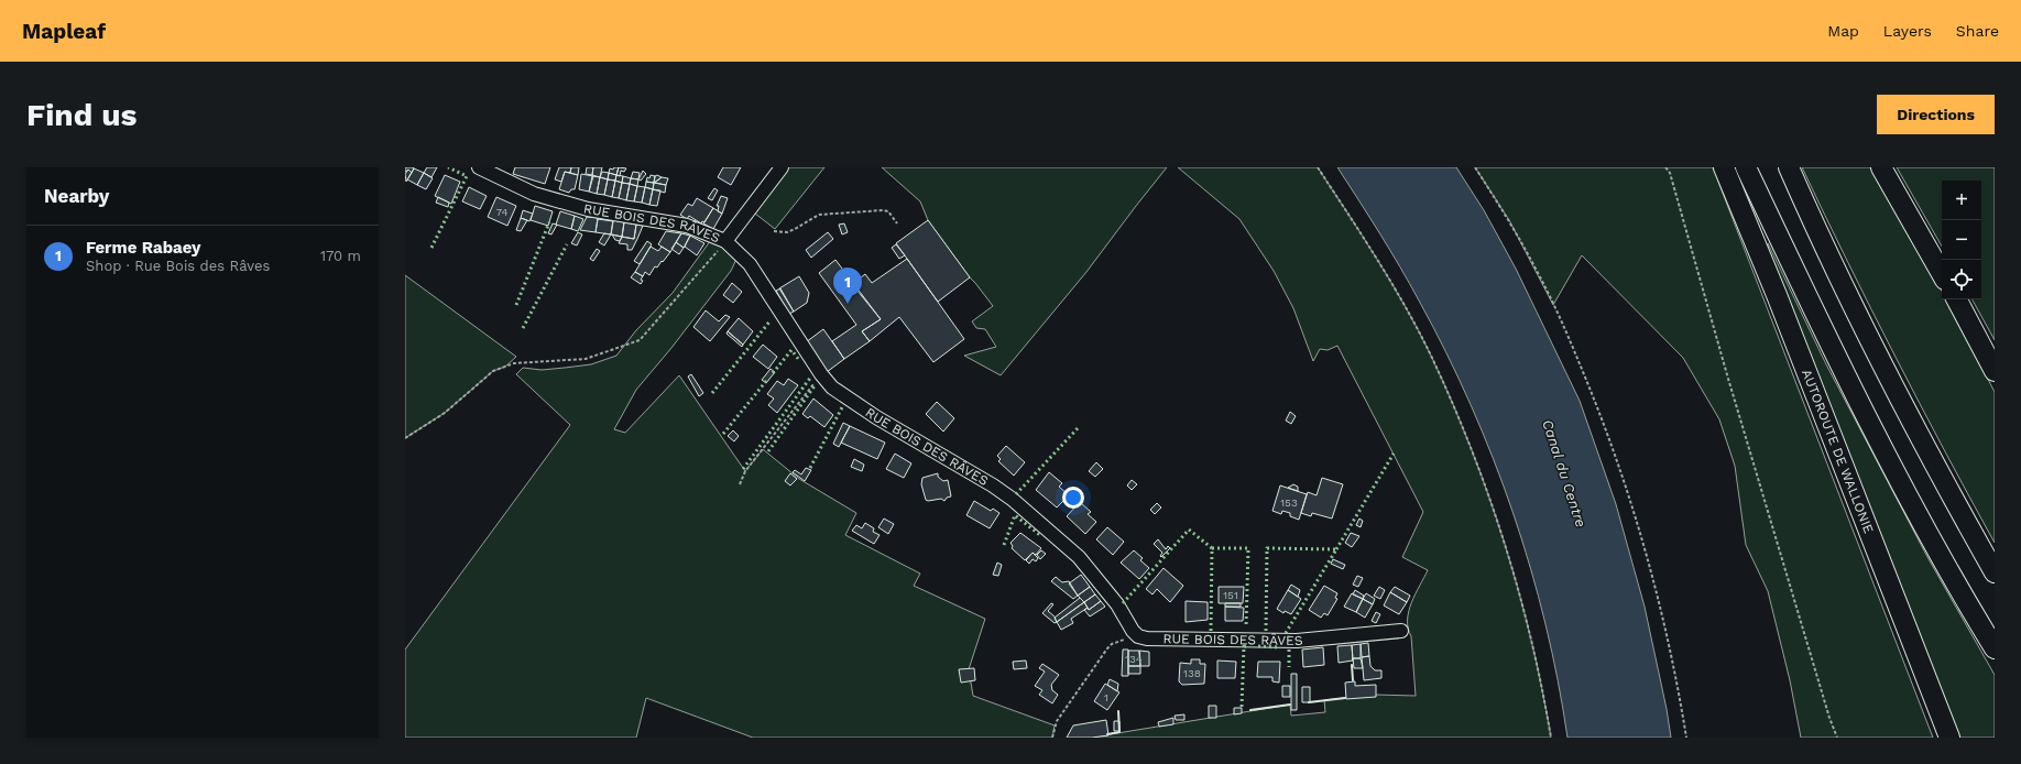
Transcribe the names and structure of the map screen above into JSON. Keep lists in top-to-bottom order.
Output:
{
  "streets": {
    "highway": ["AUTOROUTE DE WALLONIE"],
    "street": ["RUE BOIS DES RÂVES"]
  },
  "water": ["Canal du Centre"],
  "house_numbers": [
    "74",
    "153",
    "151",
    "134",
    "138",
    "1"
  ],
  "page": {
    "header": "Mapleaf",
    "nav": ["Map", "Layers", "Share"],
    "buttons": "Directions",
    "title": "Find us",
    "heading": "Nearby",
    "map_buttons": ["+", "−"],
    "list": [
      {
        "mark": "1",
        "name": "Ferme Rabaey",
        "note": "Shop · Rue Bois des Râves",
        "value": "170 m"
      }
    ],
    "pins": "1"
  }
}
